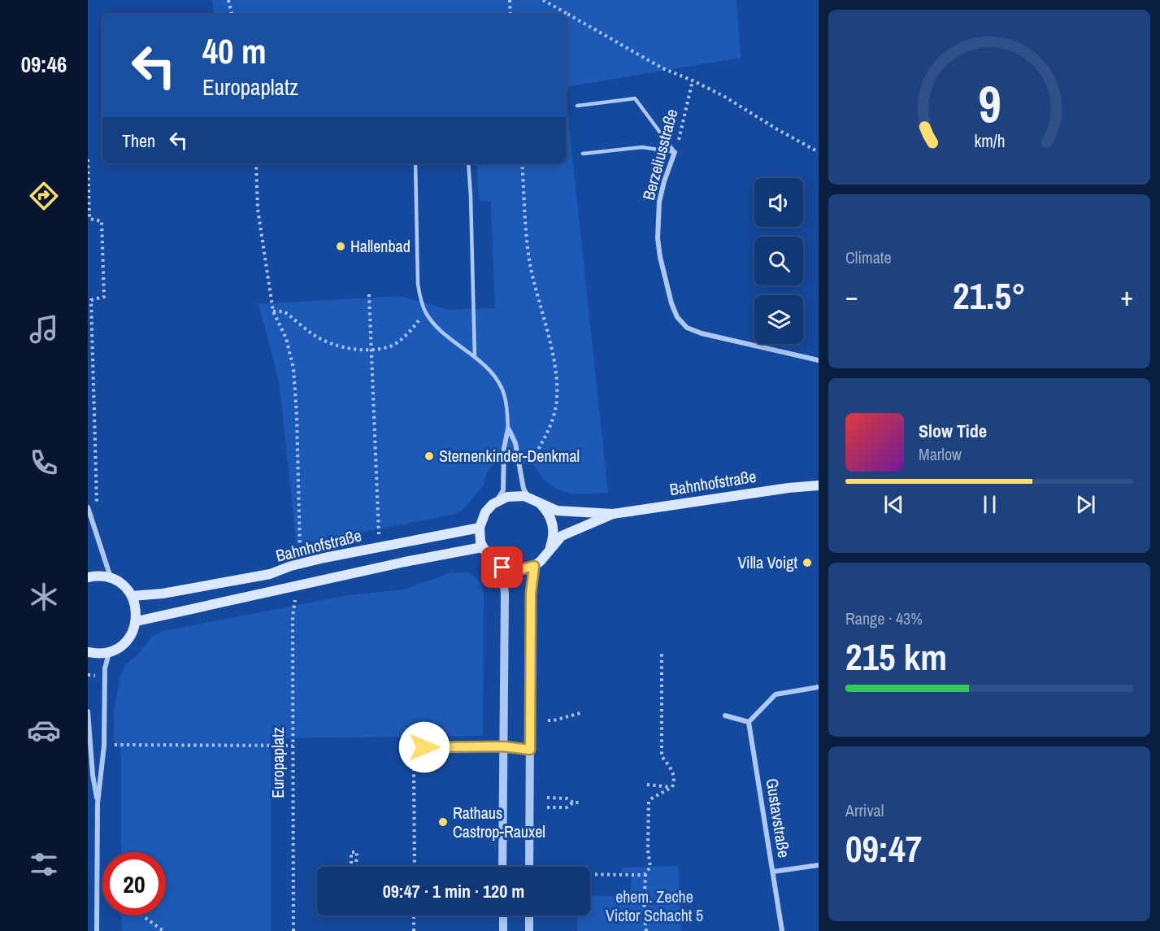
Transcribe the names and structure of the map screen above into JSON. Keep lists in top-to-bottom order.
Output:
{
  "streets": {
    "main road": ["Bahnhofstraße"],
    "street": ["Berzeliusstraße", "Gustavstraße"],
    "path": ["Europaplatz"]
  },
  "parks": ["ehem. Zeche Victor Schacht 5"],
  "places": [
    "Hallenbad",
    "Sternenkinder-Denkmal",
    "Villa Voigt",
    "Rathaus Castrop-Rauxel"
  ],
  "page": {
    "tabs": "09:46",
    "turn": ["40 m", "Europaplatz"],
    "then": "Then",
    "tile": [
      "Climate",
      ["Range · 43%", "215 km"],
      ["Arrival", "09:47"]
    ],
    "heat": ["−", "21.5°", "+"],
    "song": ["Slow Tide", "Marlow"],
    "limit": "20",
    "trip": "09:47 · 1 min · 120 m",
    "gauge": ["9", "km/h"]
  }
}
